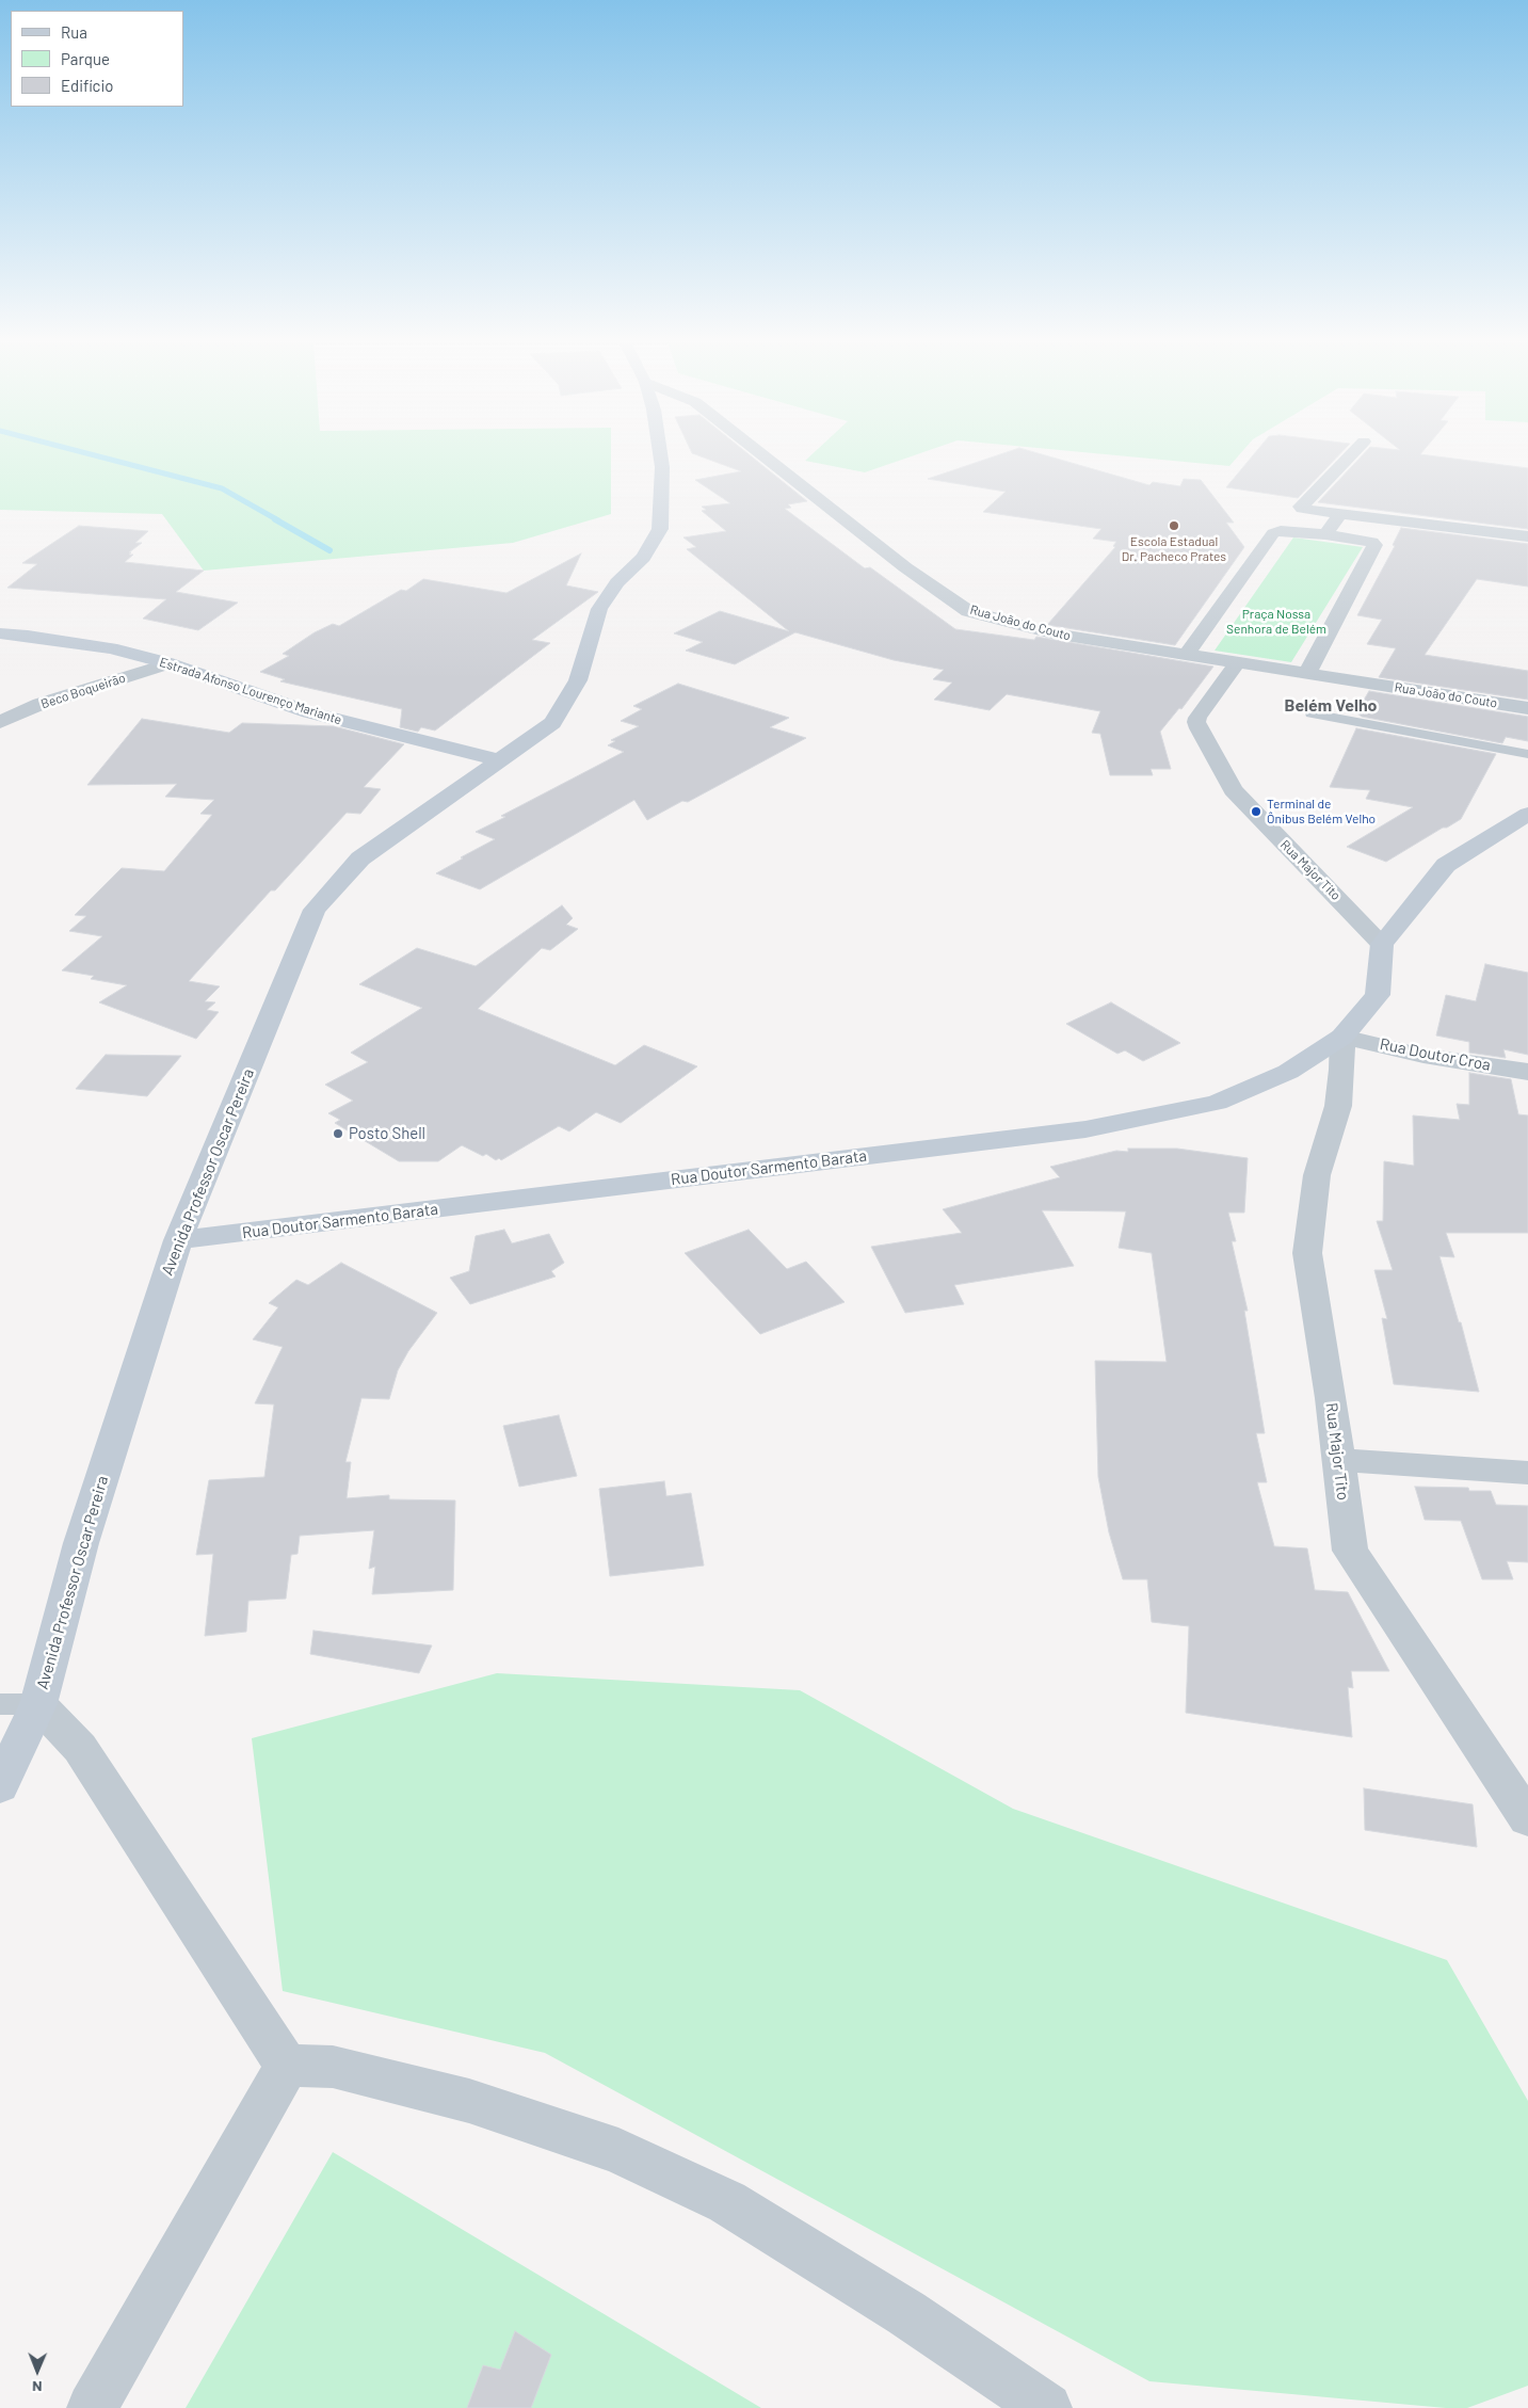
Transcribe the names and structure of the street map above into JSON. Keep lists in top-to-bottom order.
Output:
{
  "streets": {
    "main road": ["Estrada Afonso Lourenço Mariante", "Rua Doutor Sarmento Barata", "Avenida Professor Oscar Pereira"],
    "street": [
      "Rua João do Couto",
      "Beco Boqueirão",
      "Rua Major Tito",
      "Rua Doutor Croa"
    ]
  },
  "crossings": [
    ["Rua João do Couto", "Rua Major Tito"],
    ["Beco Boqueirão", "Estrada Afonso Lourenço Mariante"],
    ["Estrada Afonso Lourenço Mariante", "Avenida Professor Oscar Pereira"],
    ["Rua Major Tito", "Rua Doutor Croa"],
    ["Rua Major Tito", "Rua Doutor Sarmento Barata"],
    ["Rua Doutor Croa", "Rua Doutor Sarmento Barata"],
    ["Rua Doutor Sarmento Barata", "Avenida Professor Oscar Pereira"]
  ],
  "districts": ["Belém Velho"],
  "parks": ["Praça Nossa Senhora de Belém"],
  "places": ["Escola Estadual Dr. Pacheco Prates", "Terminal de Ônibus Belém Velho", "Posto Shell"],
  "legend": ["Rua", "Parque", "Edifício"],
  "north": "bottom"
}
